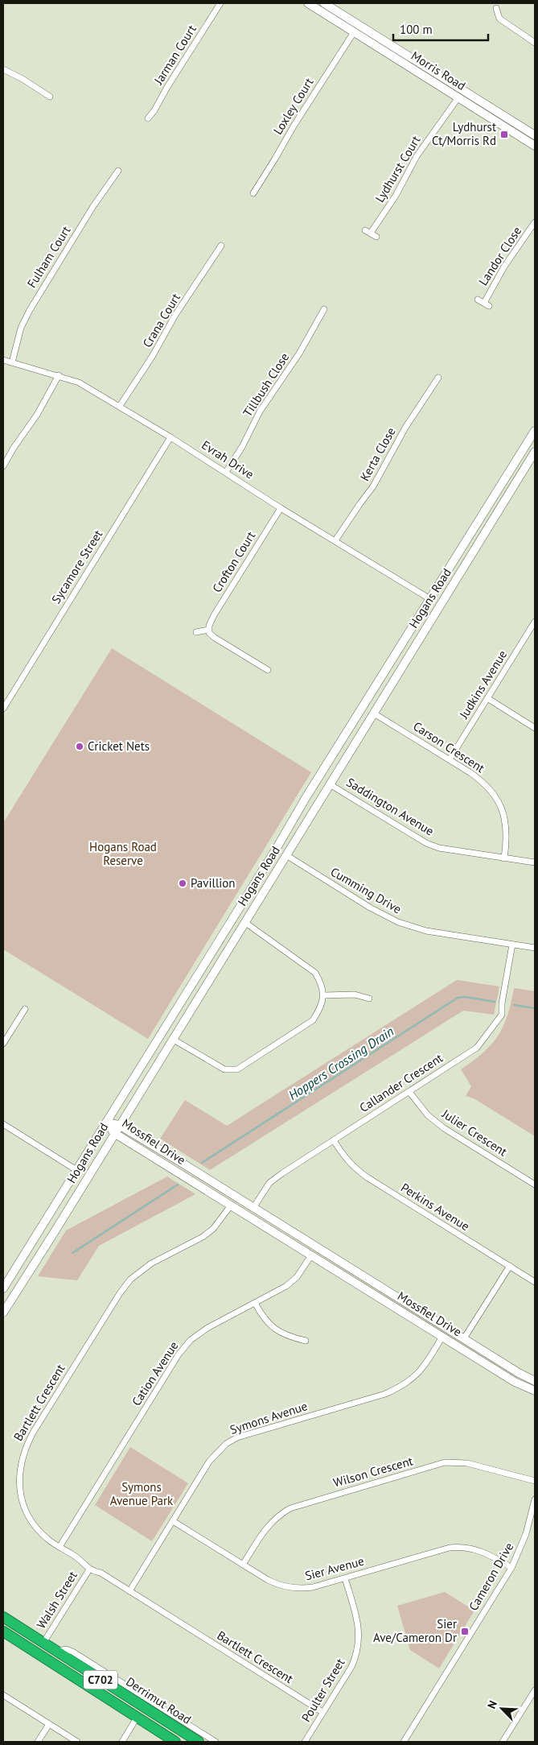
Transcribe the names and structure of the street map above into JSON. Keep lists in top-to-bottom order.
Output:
{
  "streets": {
    "highway": ["C702", "Derrimut Road"],
    "street": [
      "Jarman Court",
      "Morris Road",
      "Loxley Court",
      "Lydhurst Court",
      "Landor Close",
      "Fulham Court",
      "Crana Court",
      "Tillbush Close",
      "Kerta Close",
      "Evrah Drive",
      "Crofton Court",
      "Sycamore Street",
      "Hogans Road",
      "Judkins Avenue",
      "Carson Crescent",
      "Saddington Avenue",
      "Cumming Drive",
      "Callander Crescent",
      "Julier Crescent",
      "Mossfiel Drive",
      "Perkins Avenue",
      "Cation Avenue",
      "Bartlett Crescent",
      "Symons Avenue",
      "Wilson Crescent",
      "Sier Avenue",
      "Cameron Drive",
      "Walsh Street",
      "Poulter Street"
    ]
  },
  "crossings": [
    ["Morris Road", "Loxley Court"],
    ["Morris Road", "Lydhurst Court"],
    ["Fulham Court", "Evrah Drive"],
    ["Crana Court", "Evrah Drive"],
    ["Tillbush Close", "Evrah Drive"],
    ["Kerta Close", "Evrah Drive"],
    ["Evrah Drive", "Crofton Court"],
    ["Evrah Drive", "Sycamore Street"],
    ["Evrah Drive", "Hogans Road"],
    ["Hogans Road", "Carson Crescent"],
    ["Hogans Road", "Saddington Avenue"],
    ["Hogans Road", "Cumming Drive"],
    ["Hogans Road", "Mossfiel Drive"],
    ["Judkins Avenue", "Carson Crescent"],
    ["Carson Crescent", "Saddington Avenue"],
    ["Cumming Drive", "Callander Crescent"],
    ["Callander Crescent", "Julier Crescent"],
    ["Callander Crescent", "Mossfiel Drive"],
    ["Callander Crescent", "Perkins Avenue"],
    ["Mossfiel Drive", "Cation Avenue"],
    ["Mossfiel Drive", "Bartlett Crescent"],
    ["Mossfiel Drive", "Symons Avenue"],
    ["Cation Avenue", "Bartlett Crescent"],
    ["Bartlett Crescent", "Symons Avenue"],
    ["Bartlett Crescent", "Walsh Street"],
    ["Bartlett Crescent", "Poulter Street"],
    ["Symons Avenue", "Sier Avenue"],
    ["Wilson Crescent", "Sier Avenue"],
    ["Sier Avenue", "Cameron Drive"],
    ["Sier Avenue", "Poulter Street"],
    ["Walsh Street", "Derrimut Road"]
  ],
  "water": ["Hoppers Crossing Drain"],
  "parks": ["Hogans Road Reserve", "Symons Avenue Park"],
  "places": {
    "transit": ["Lydhurst Ct/Morris Rd", "Sier Ave/Cameron Dr"],
    "other": ["Cricket Nets", "Pavillion"]
  },
  "scale_bar": "100 m",
  "north": "top left"
}
